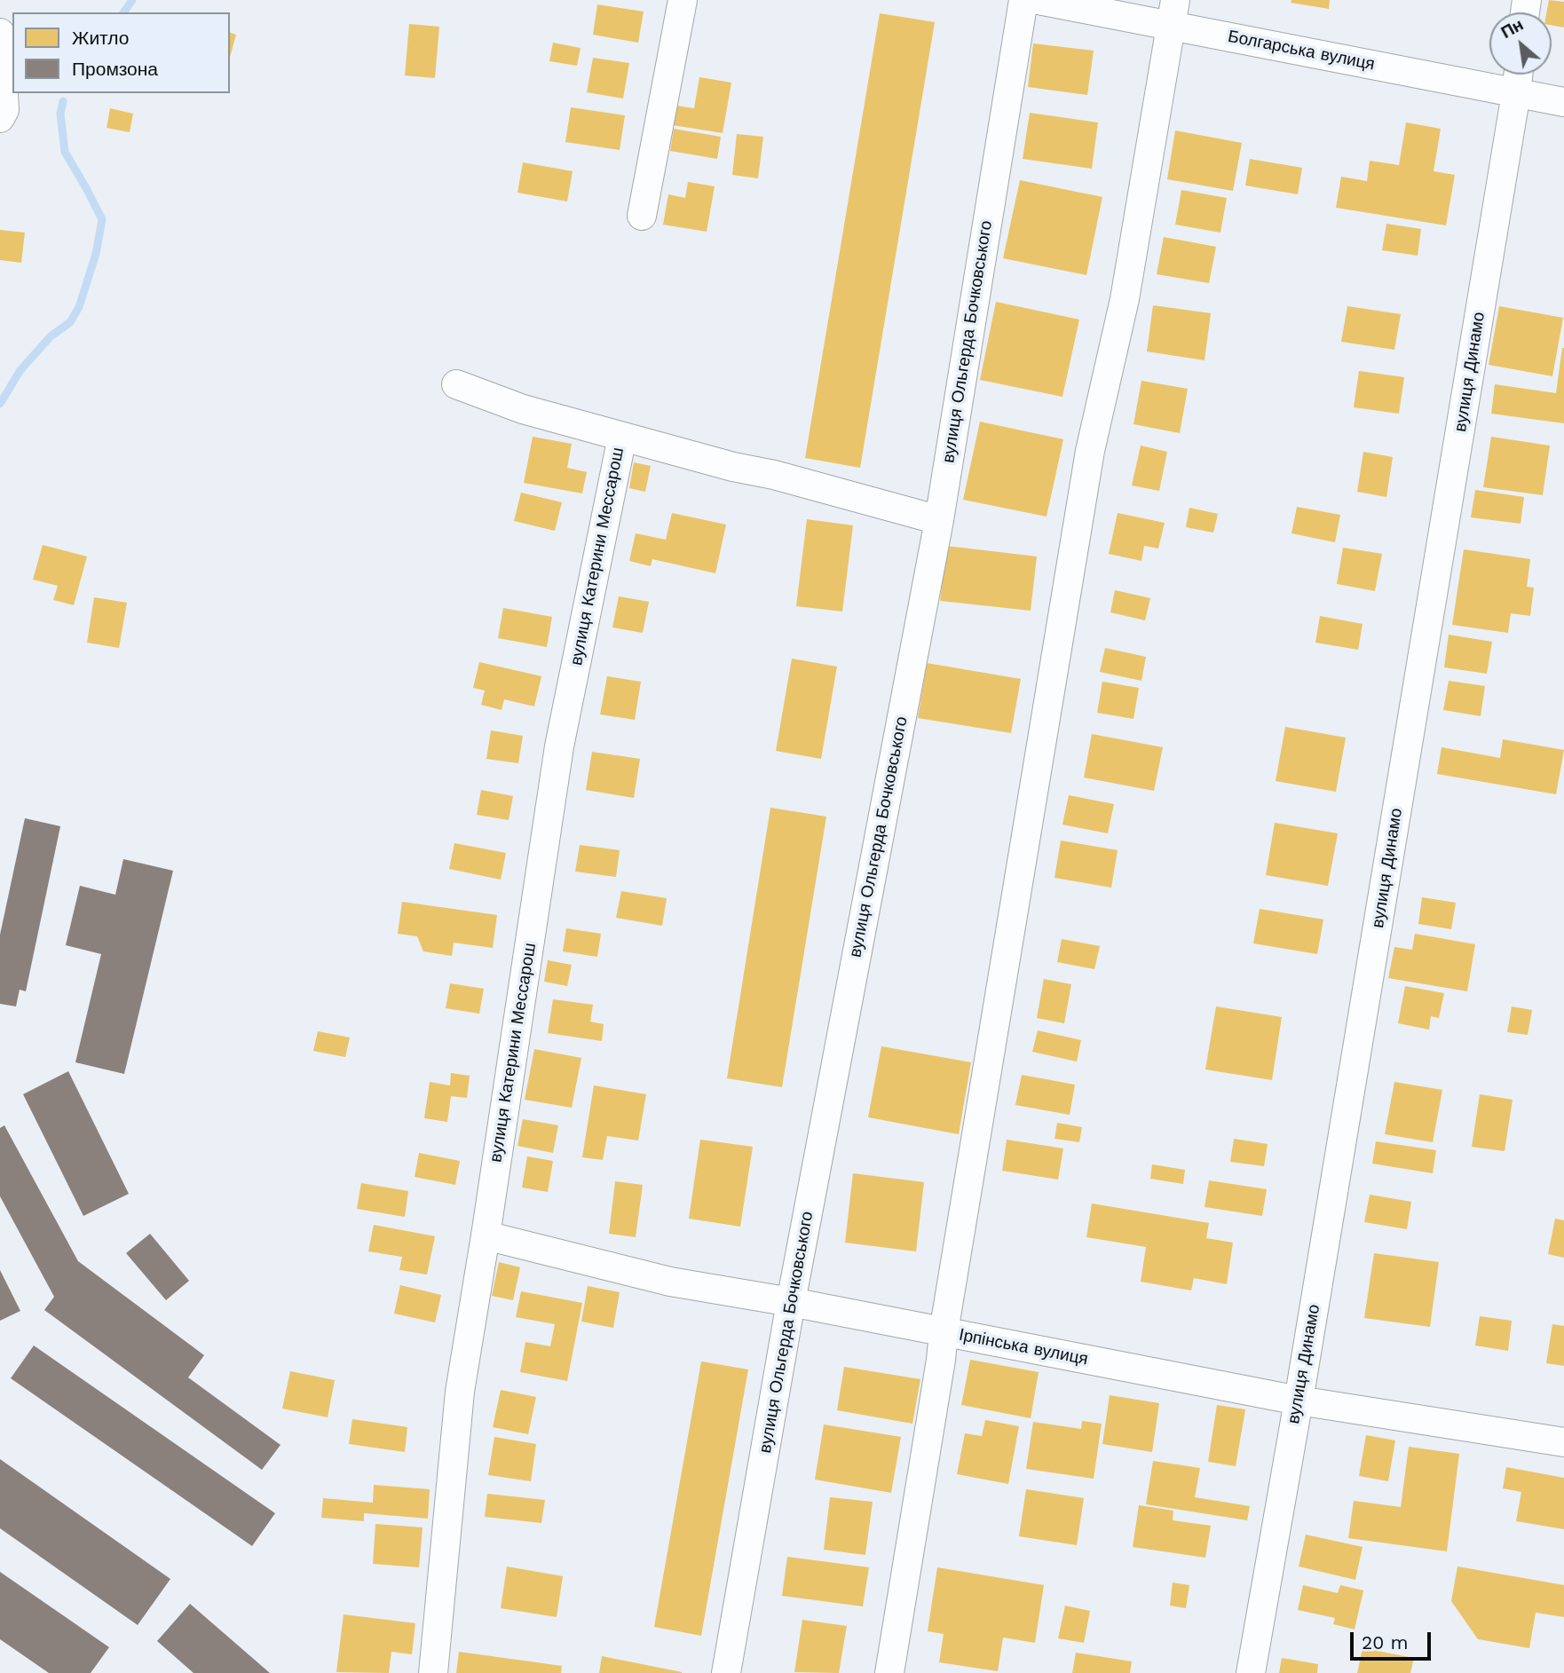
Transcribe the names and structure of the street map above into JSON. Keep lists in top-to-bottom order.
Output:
{
  "streets": {
    "street": [
      "Болгарська вулиця",
      "вулиця Ольгерда Бочковського",
      "вулиця Динамо",
      "вулиця Катерини Мессарош",
      "Ірпінська вулиця"
    ]
  },
  "crossings": [
    ["Болгарська вулиця", "вулиця Динамо"],
    ["вулиця Ольгерда Бочковського", "вулиця Катерини Мессарош"],
    ["вулиця Ольгерда Бочковського", "Ірпінська вулиця"],
    ["вулиця Динамо", "Ірпінська вулиця"],
    ["вулиця Катерини Мессарош", "Ірпінська вулиця"]
  ],
  "legend": ["Житло", "Промзона"],
  "scale_bar": "20 m",
  "north": "top left"
}
